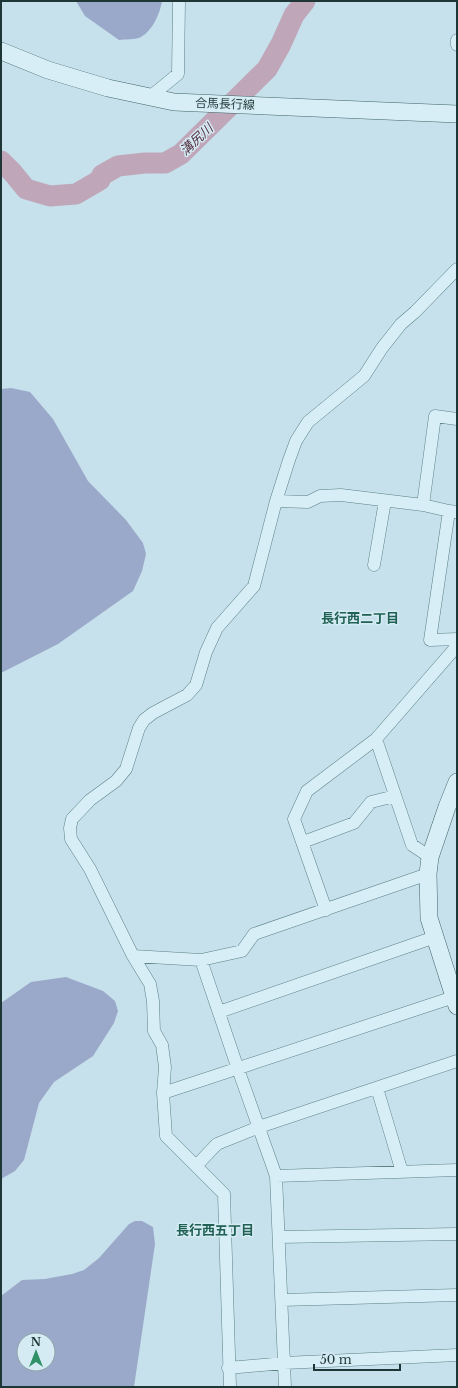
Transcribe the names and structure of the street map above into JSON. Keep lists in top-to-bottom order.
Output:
{
  "streets": {
    "main road": ["合馬長行線"]
  },
  "districts": ["長行西二丁目", "長行西五丁目"],
  "water": ["溝尻川"],
  "scale_bar": "50 m",
  "north": "top"
}
